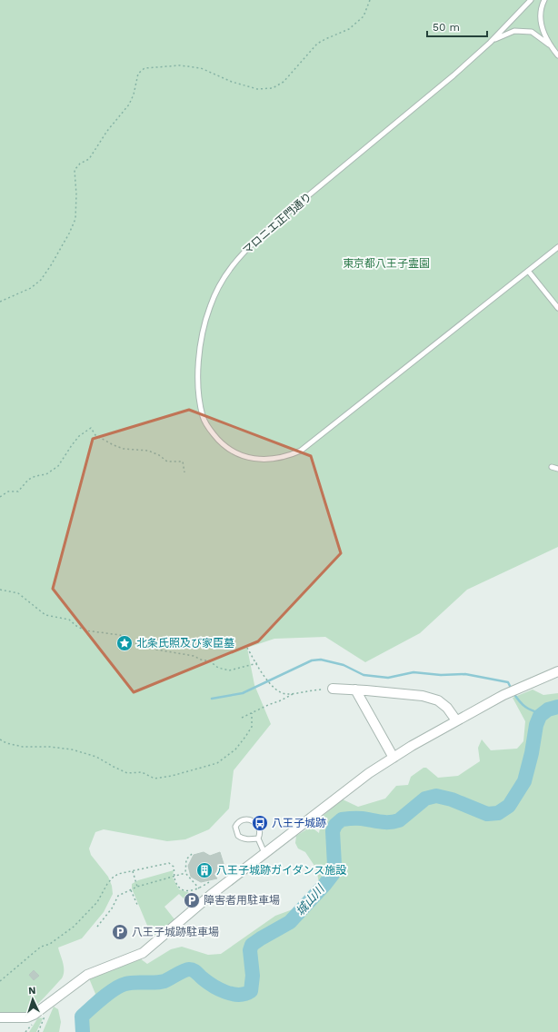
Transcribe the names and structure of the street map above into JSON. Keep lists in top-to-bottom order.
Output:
{
  "streets": {
    "lane": ["マロニエ正門通り"]
  },
  "water": ["城山川"],
  "parks": ["東京都八王子霊園"],
  "places": {
    "place": ["北条氏照及び家臣墓"],
    "bus stop": ["八王子城跡"],
    "building": ["八王子城跡ガイダンス施設"],
    "parking": ["障害者用駐車場", "八王子城跡駐車場"]
  },
  "scale_bar": "50 m",
  "north": "top"
}
